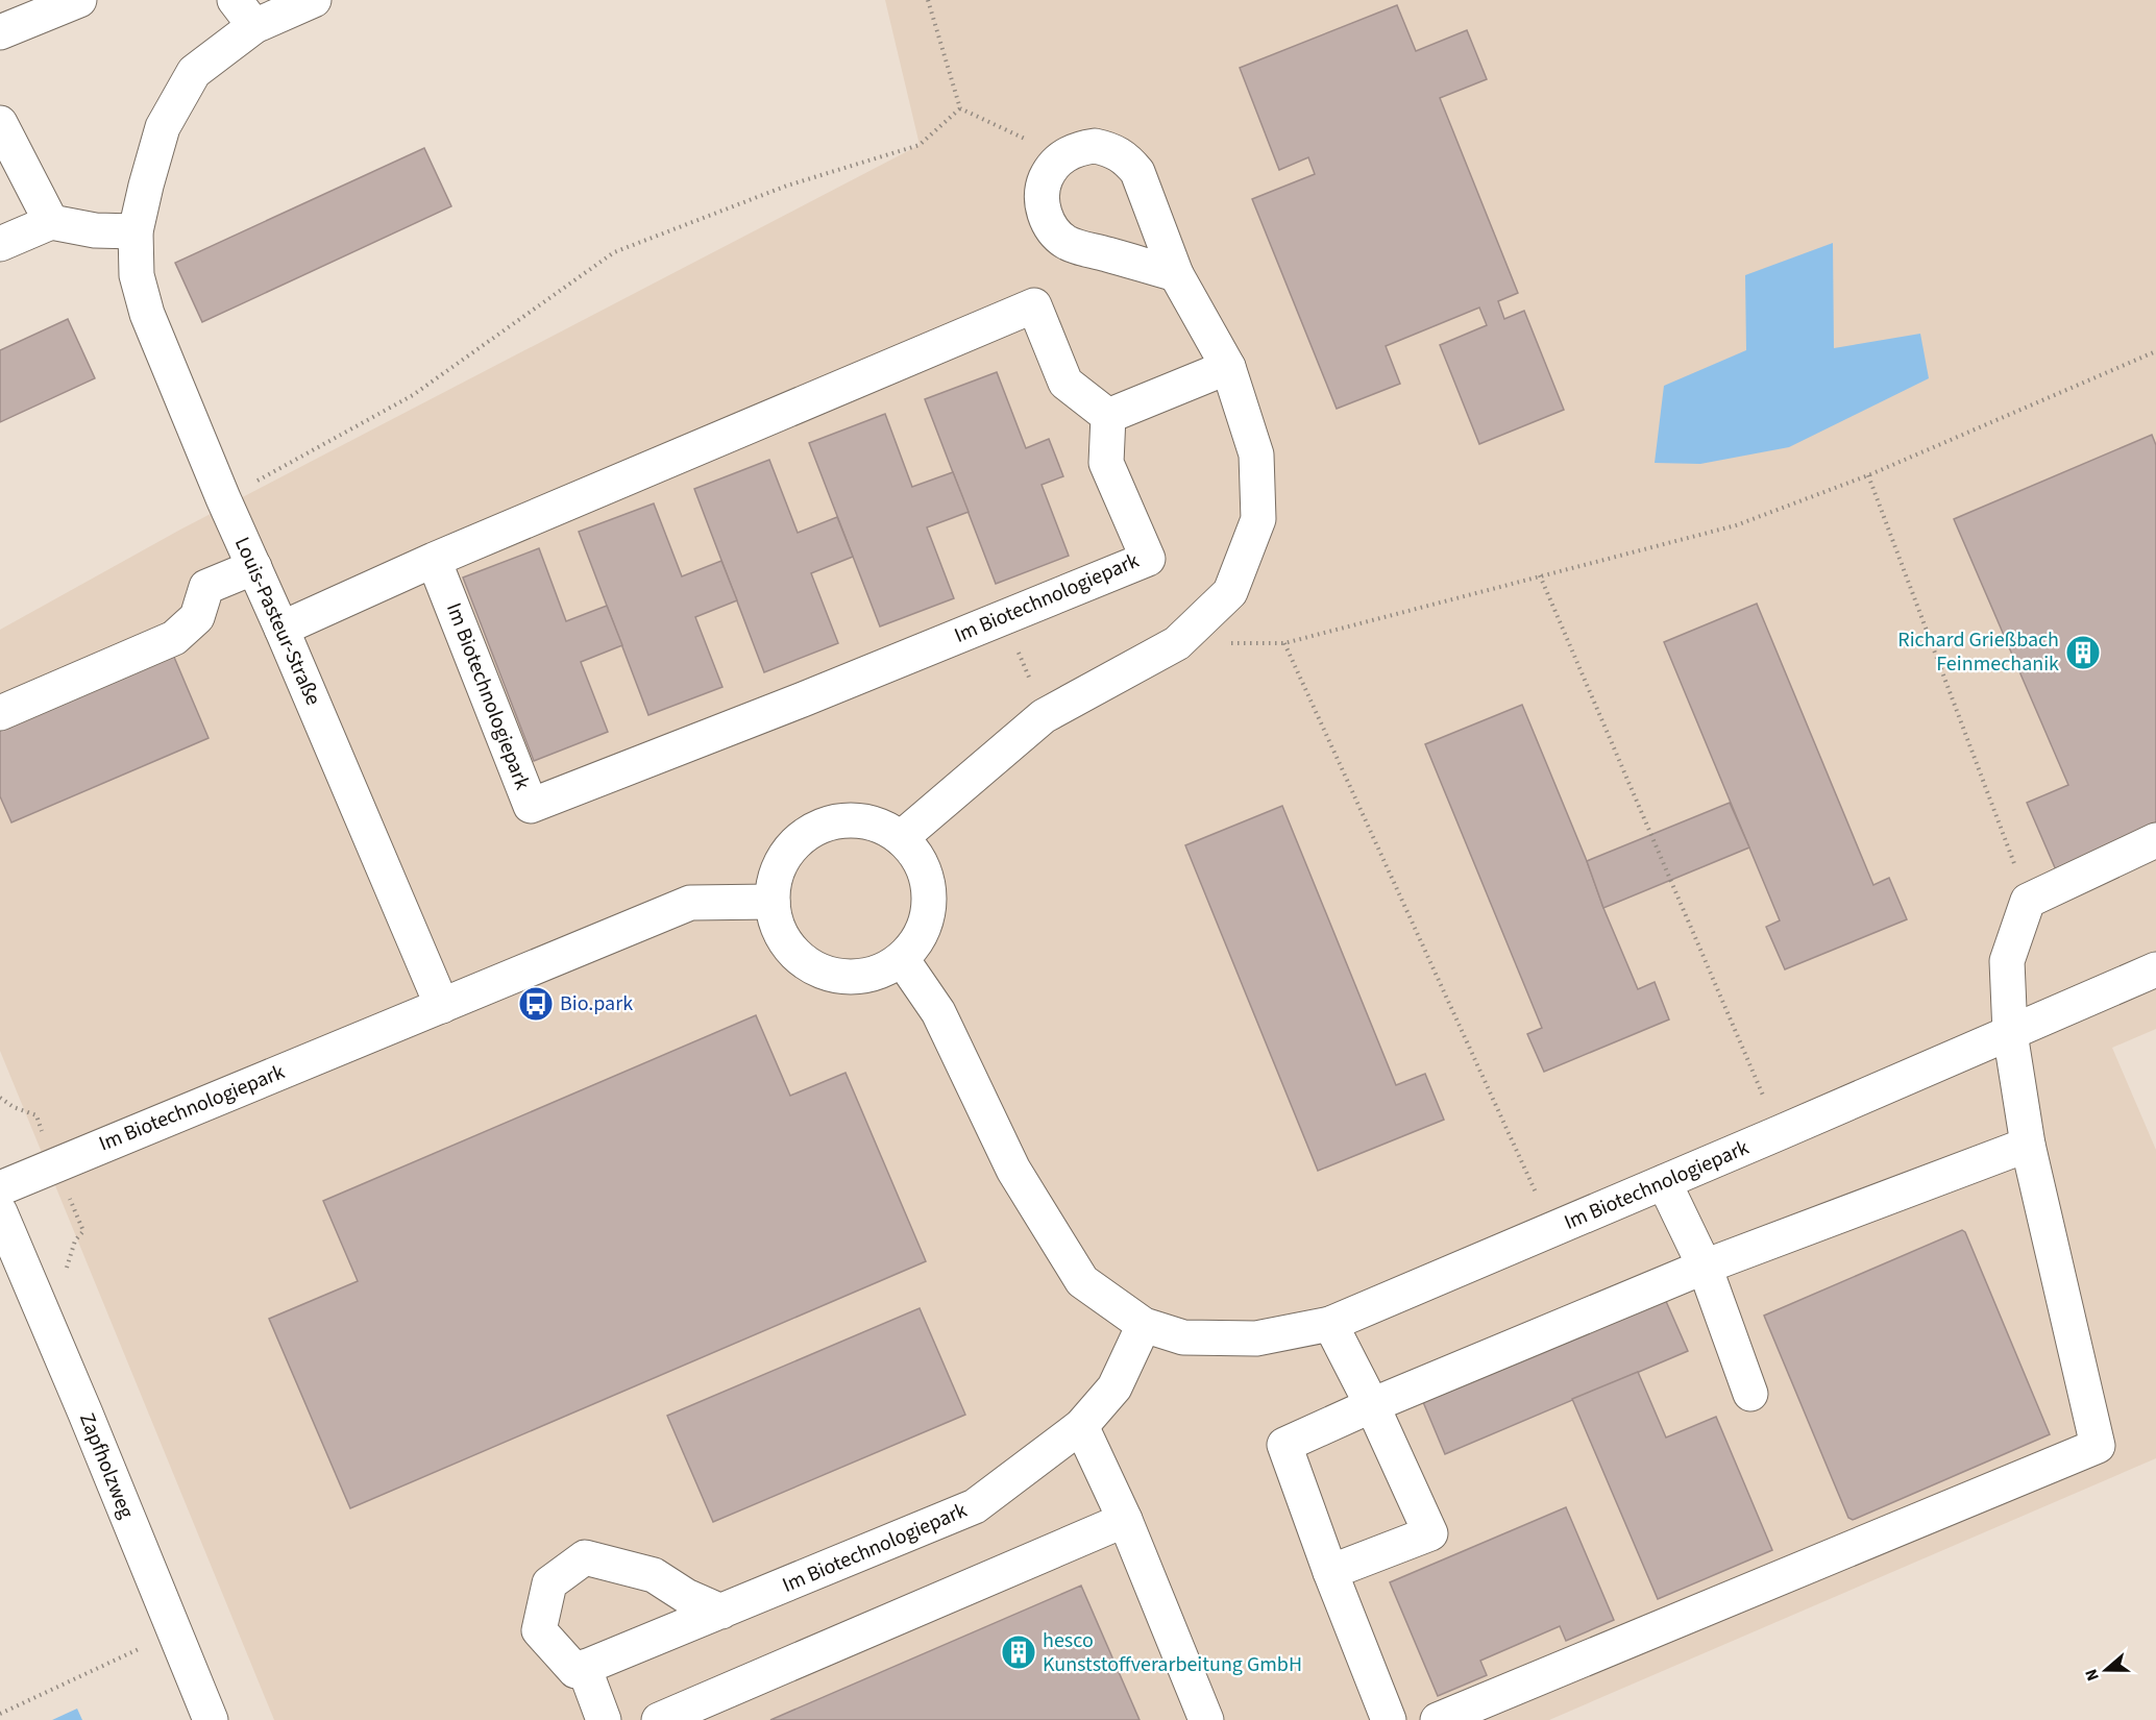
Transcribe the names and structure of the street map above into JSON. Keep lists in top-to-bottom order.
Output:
{
  "streets": {
    "street": ["Im Biotechnologiepark", "Louis-Pasteur-Straße", "Zapfholzweg"]
  },
  "crossings": [
    ["Im Biotechnologiepark", "Louis-Pasteur-Straße"]
  ],
  "places": {
    "building": ["Richard Grießbach Feinmechanik", "hesco Kunststoffverarbeitung GmbH"],
    "bus stop": ["Bio.park"]
  },
  "north": "left"
}
